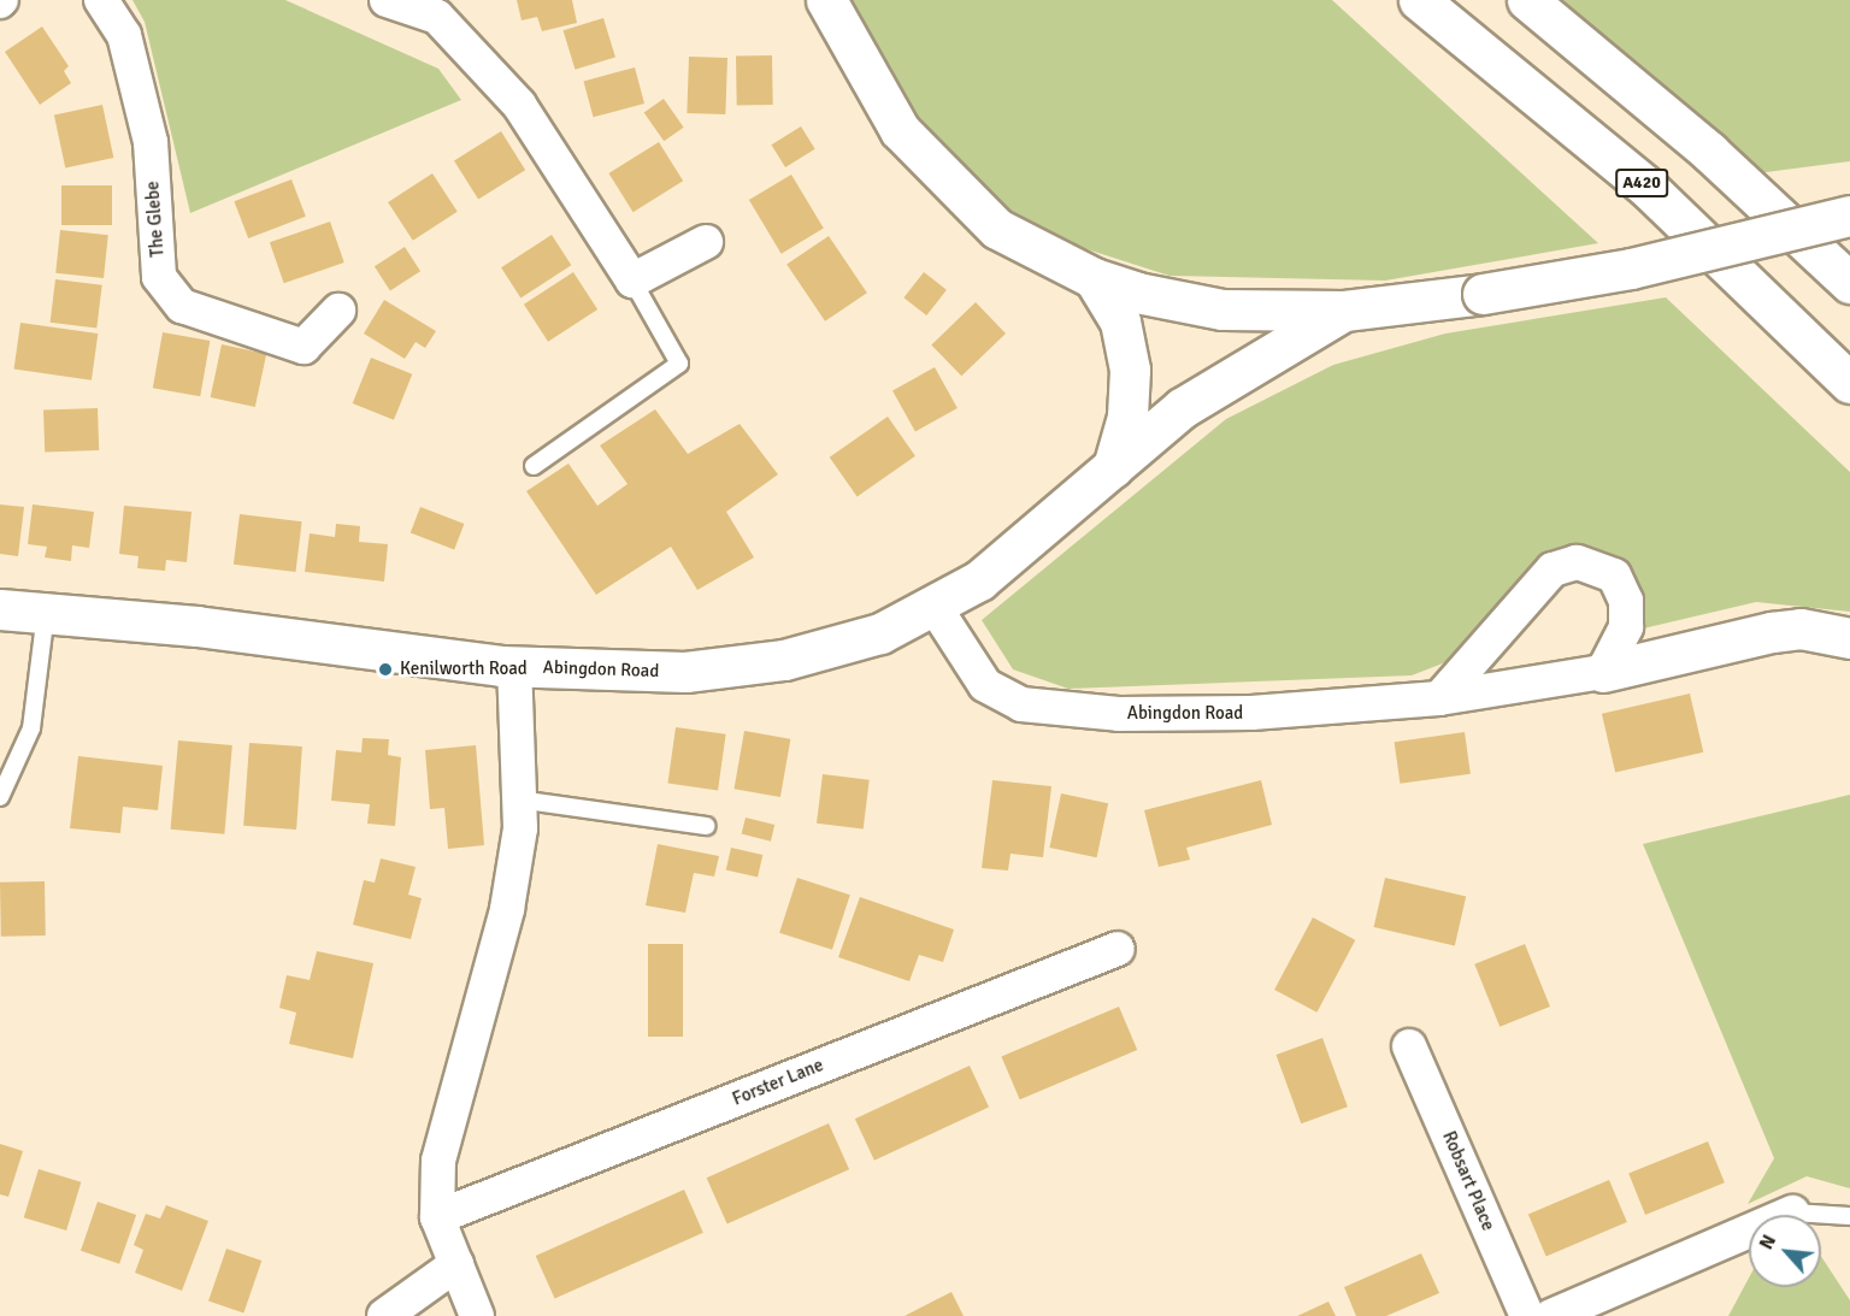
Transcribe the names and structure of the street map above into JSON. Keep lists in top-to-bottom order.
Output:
{
  "streets": {
    "main road": ["A420", "Abingdon Road"],
    "street": ["The Glebe", "Forster Lane", "Robsart Place"]
  },
  "places": ["Kenilworth Road"],
  "north": "top left"
}
